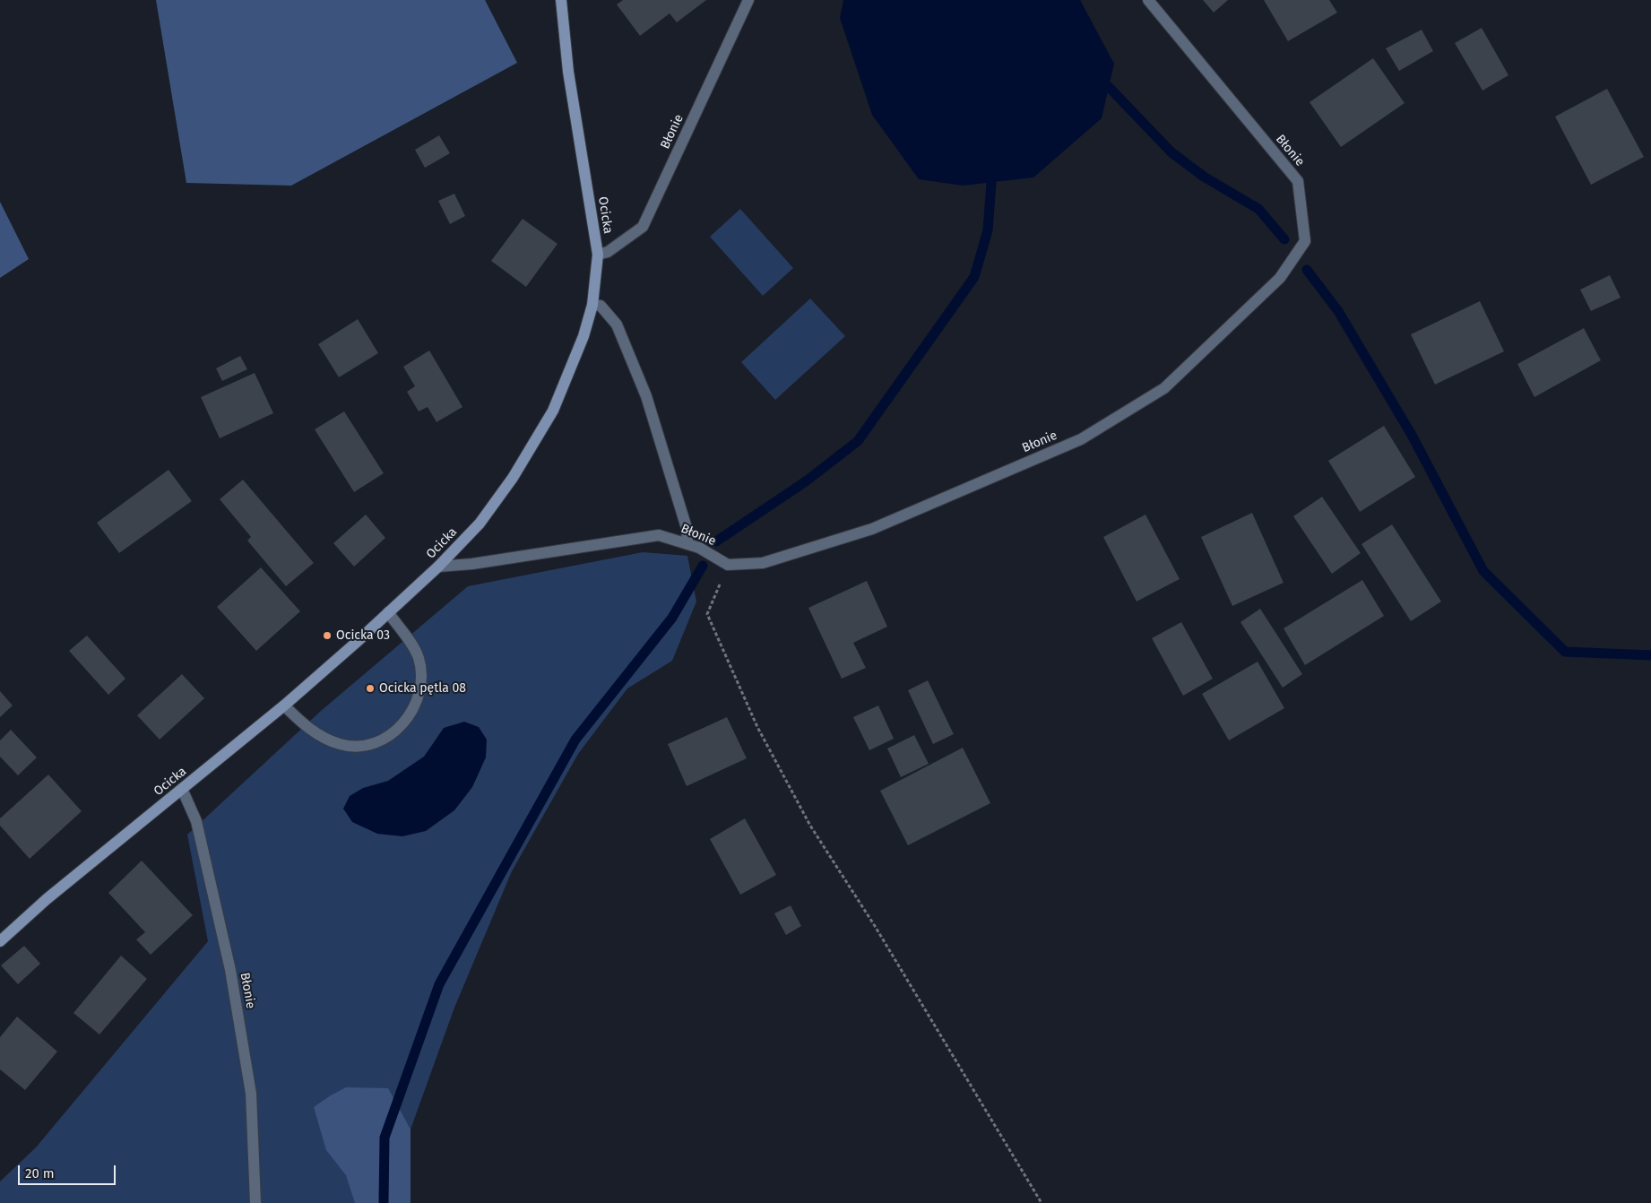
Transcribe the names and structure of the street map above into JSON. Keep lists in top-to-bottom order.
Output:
{
  "streets": {
    "street": ["Błonie", "Ocicka"]
  },
  "crossings": [
    ["Błonie", "Ocicka"]
  ],
  "places": ["Ocicka 03", "Ocicka pętla 08"],
  "scale_bar": "20 m"
}
